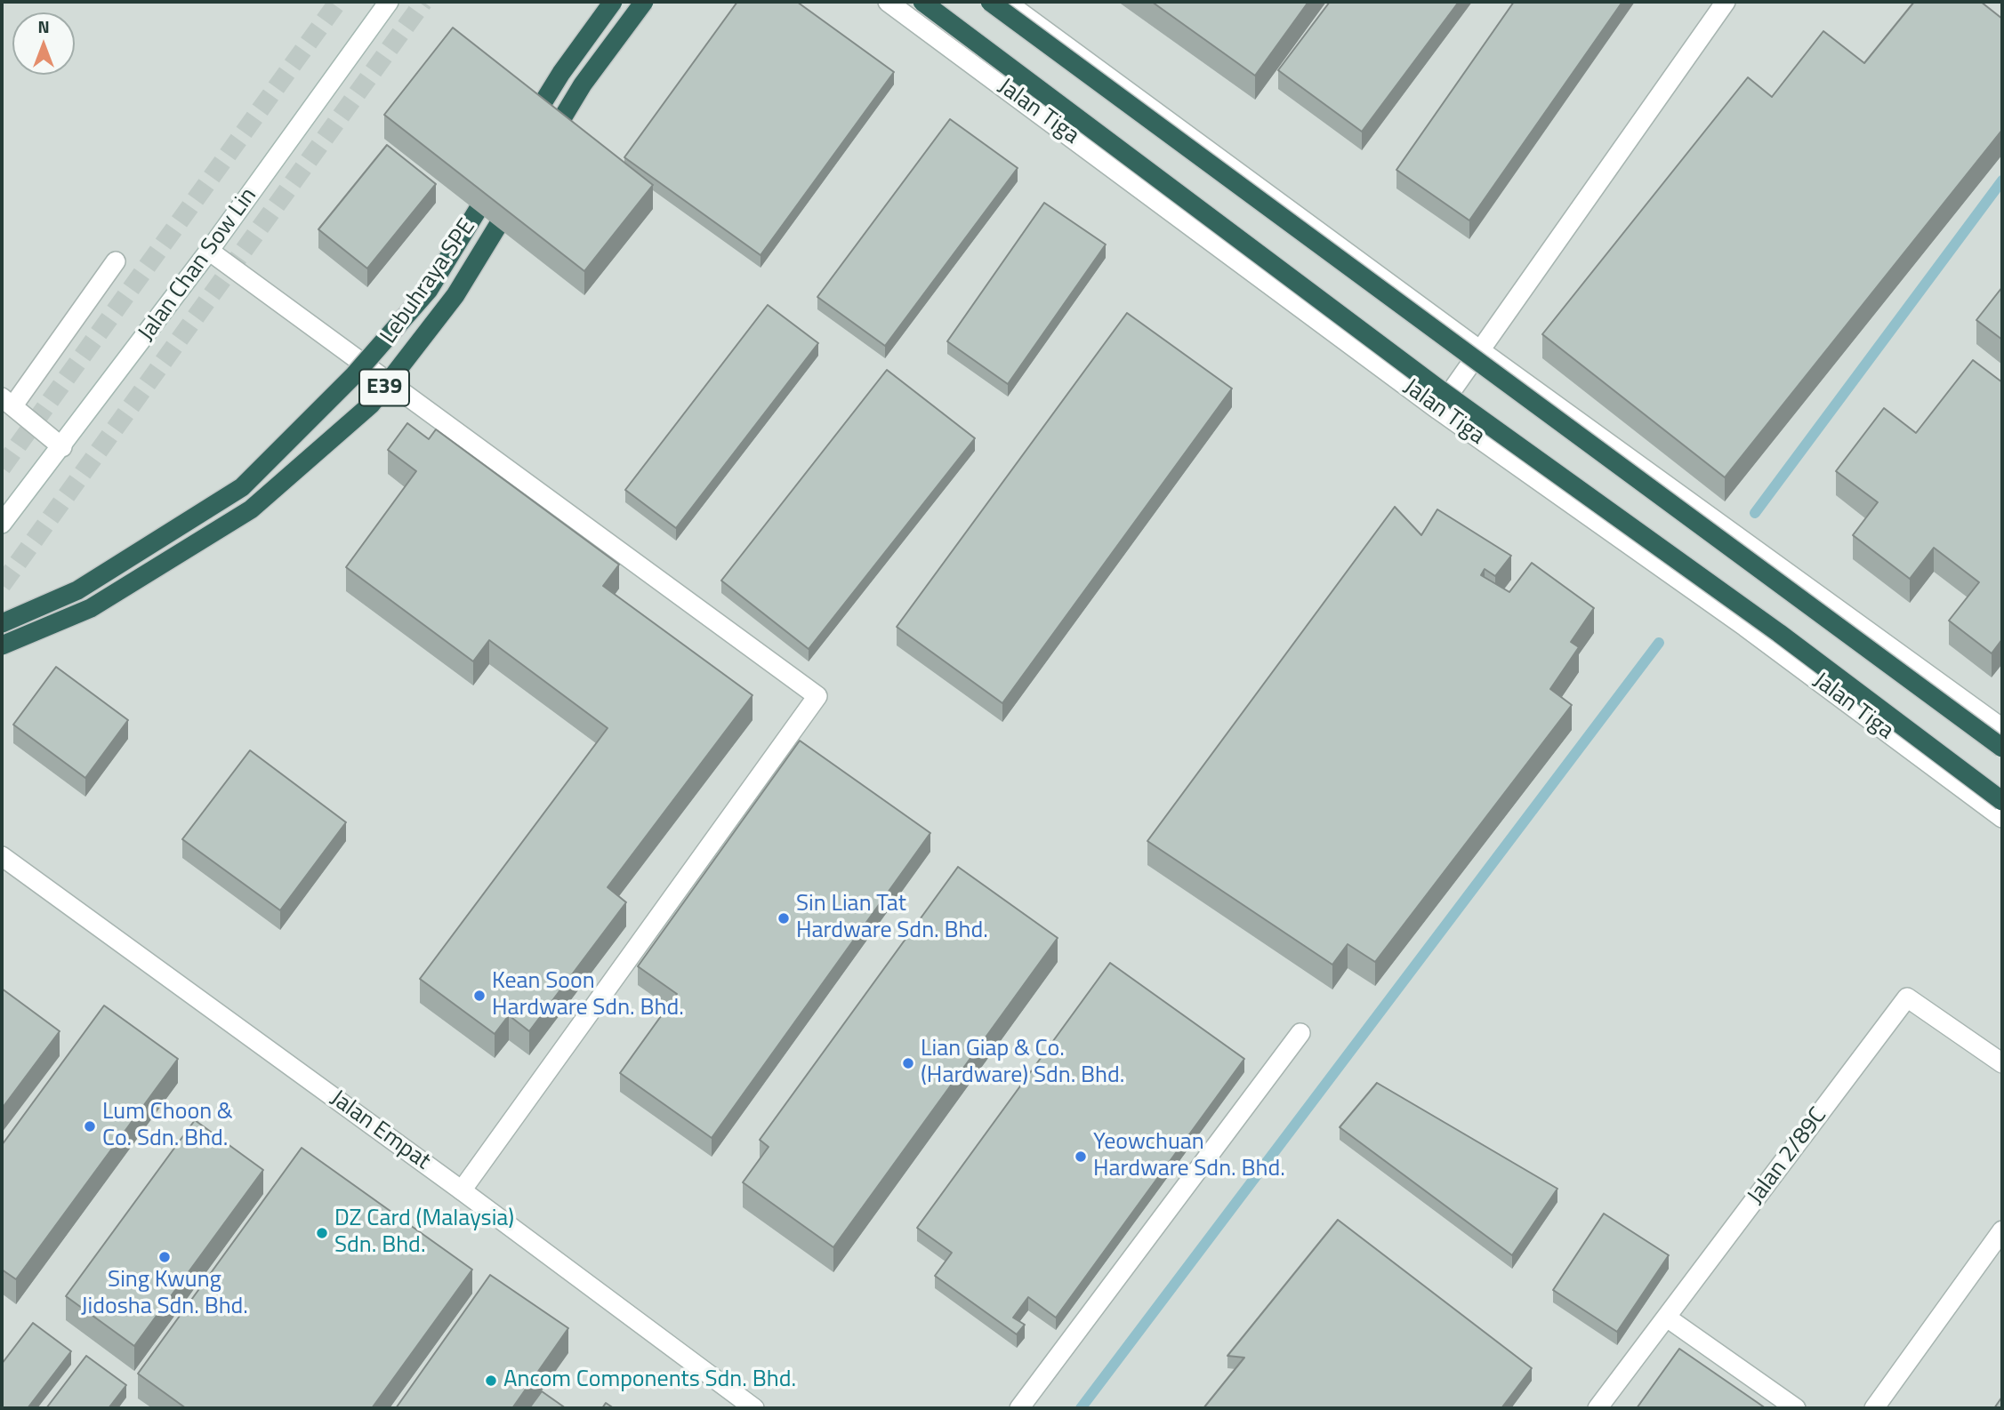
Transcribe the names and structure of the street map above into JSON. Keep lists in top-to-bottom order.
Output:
{
  "streets": {
    "highway": ["Lebuhraya SPE", "E39"],
    "street": [
      "Jalan Tiga",
      "Jalan Chan Sow Lin",
      "Jalan Empat",
      "Jalan 2/89C"
    ]
  },
  "places": [
    "Sin Lian Tat Hardware Sdn. Bhd.",
    "Kean Soon Hardware Sdn. Bhd.",
    "Lian Giap & Co. (Hardware) Sdn. Bhd.",
    "Lum Choon & Co. Sdn. Bhd.",
    "Yeowchuan Hardware Sdn. Bhd.",
    "DZ Card (Malaysia) Sdn. Bhd.",
    "Sing Kwung Jidosha Sdn. Bhd.",
    "Ancom Components Sdn. Bhd."
  ],
  "north": "top"
}
